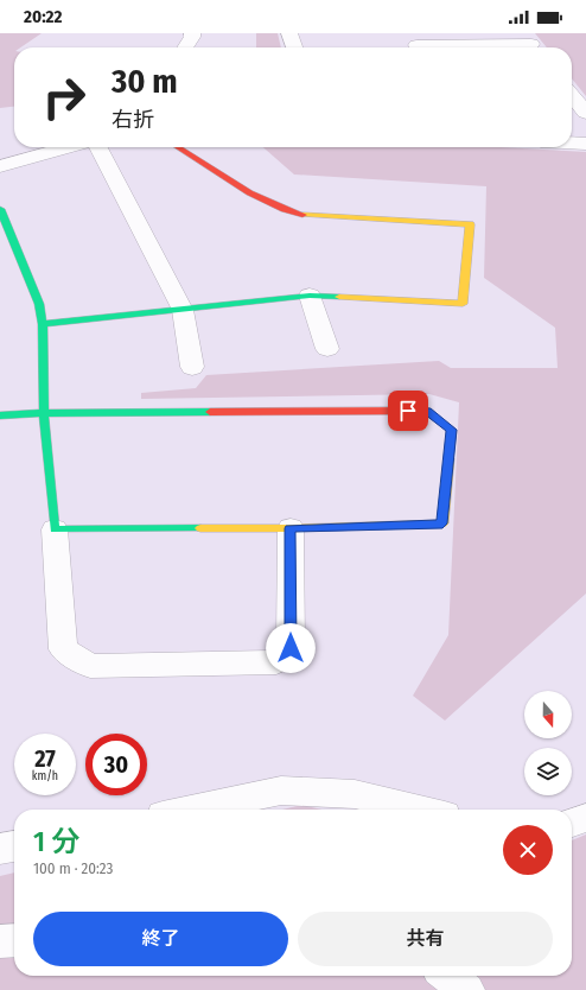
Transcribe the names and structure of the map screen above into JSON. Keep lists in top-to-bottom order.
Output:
{
  "north": "bottom",
  "page": {
    "status": "20:22",
    "turn": ["30 m", "右折"],
    "speed": "27 km/h",
    "limit": "30",
    "heading": ["1 分", "100 m · 20:23"],
    "buttons": ["終了", "共有"]
  }
}
